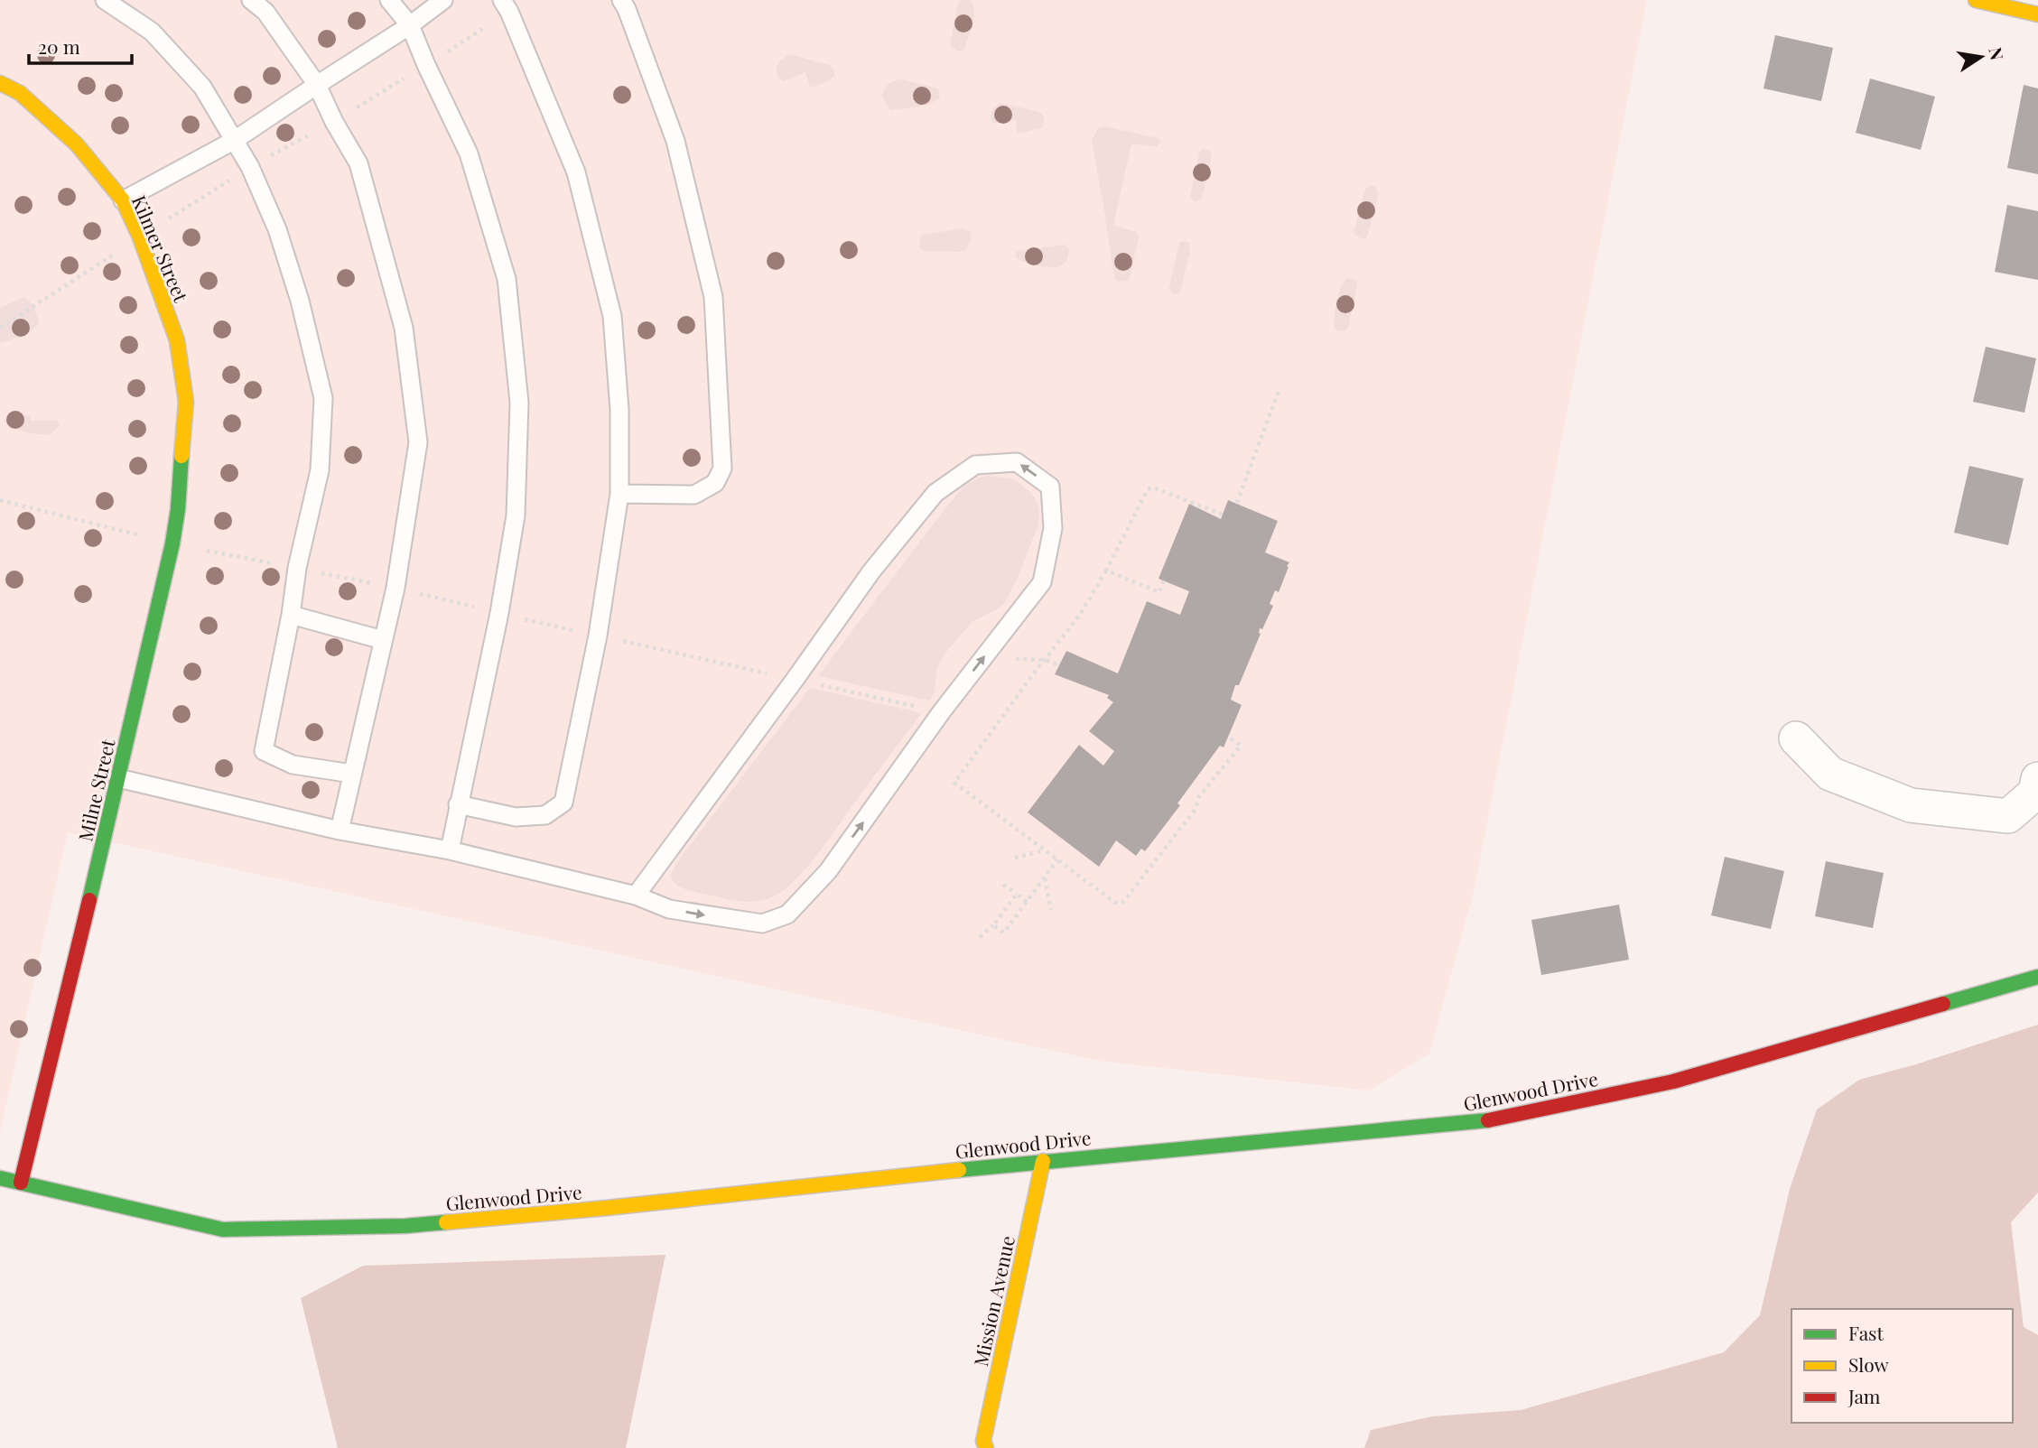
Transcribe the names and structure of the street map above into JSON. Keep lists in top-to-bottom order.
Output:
{
  "streets": {
    "street": [
      "Kilmer Street",
      "Milne Street",
      "Glenwood Drive",
      "Mission Avenue"
    ]
  },
  "crossings": [
    ["Kilmer Street", "Milne Street"],
    ["Milne Street", "Glenwood Drive"],
    ["Glenwood Drive", "Mission Avenue"]
  ],
  "legend": ["Fast", "Slow", "Jam"],
  "scale_bar": "20 m",
  "north": "right"
}
